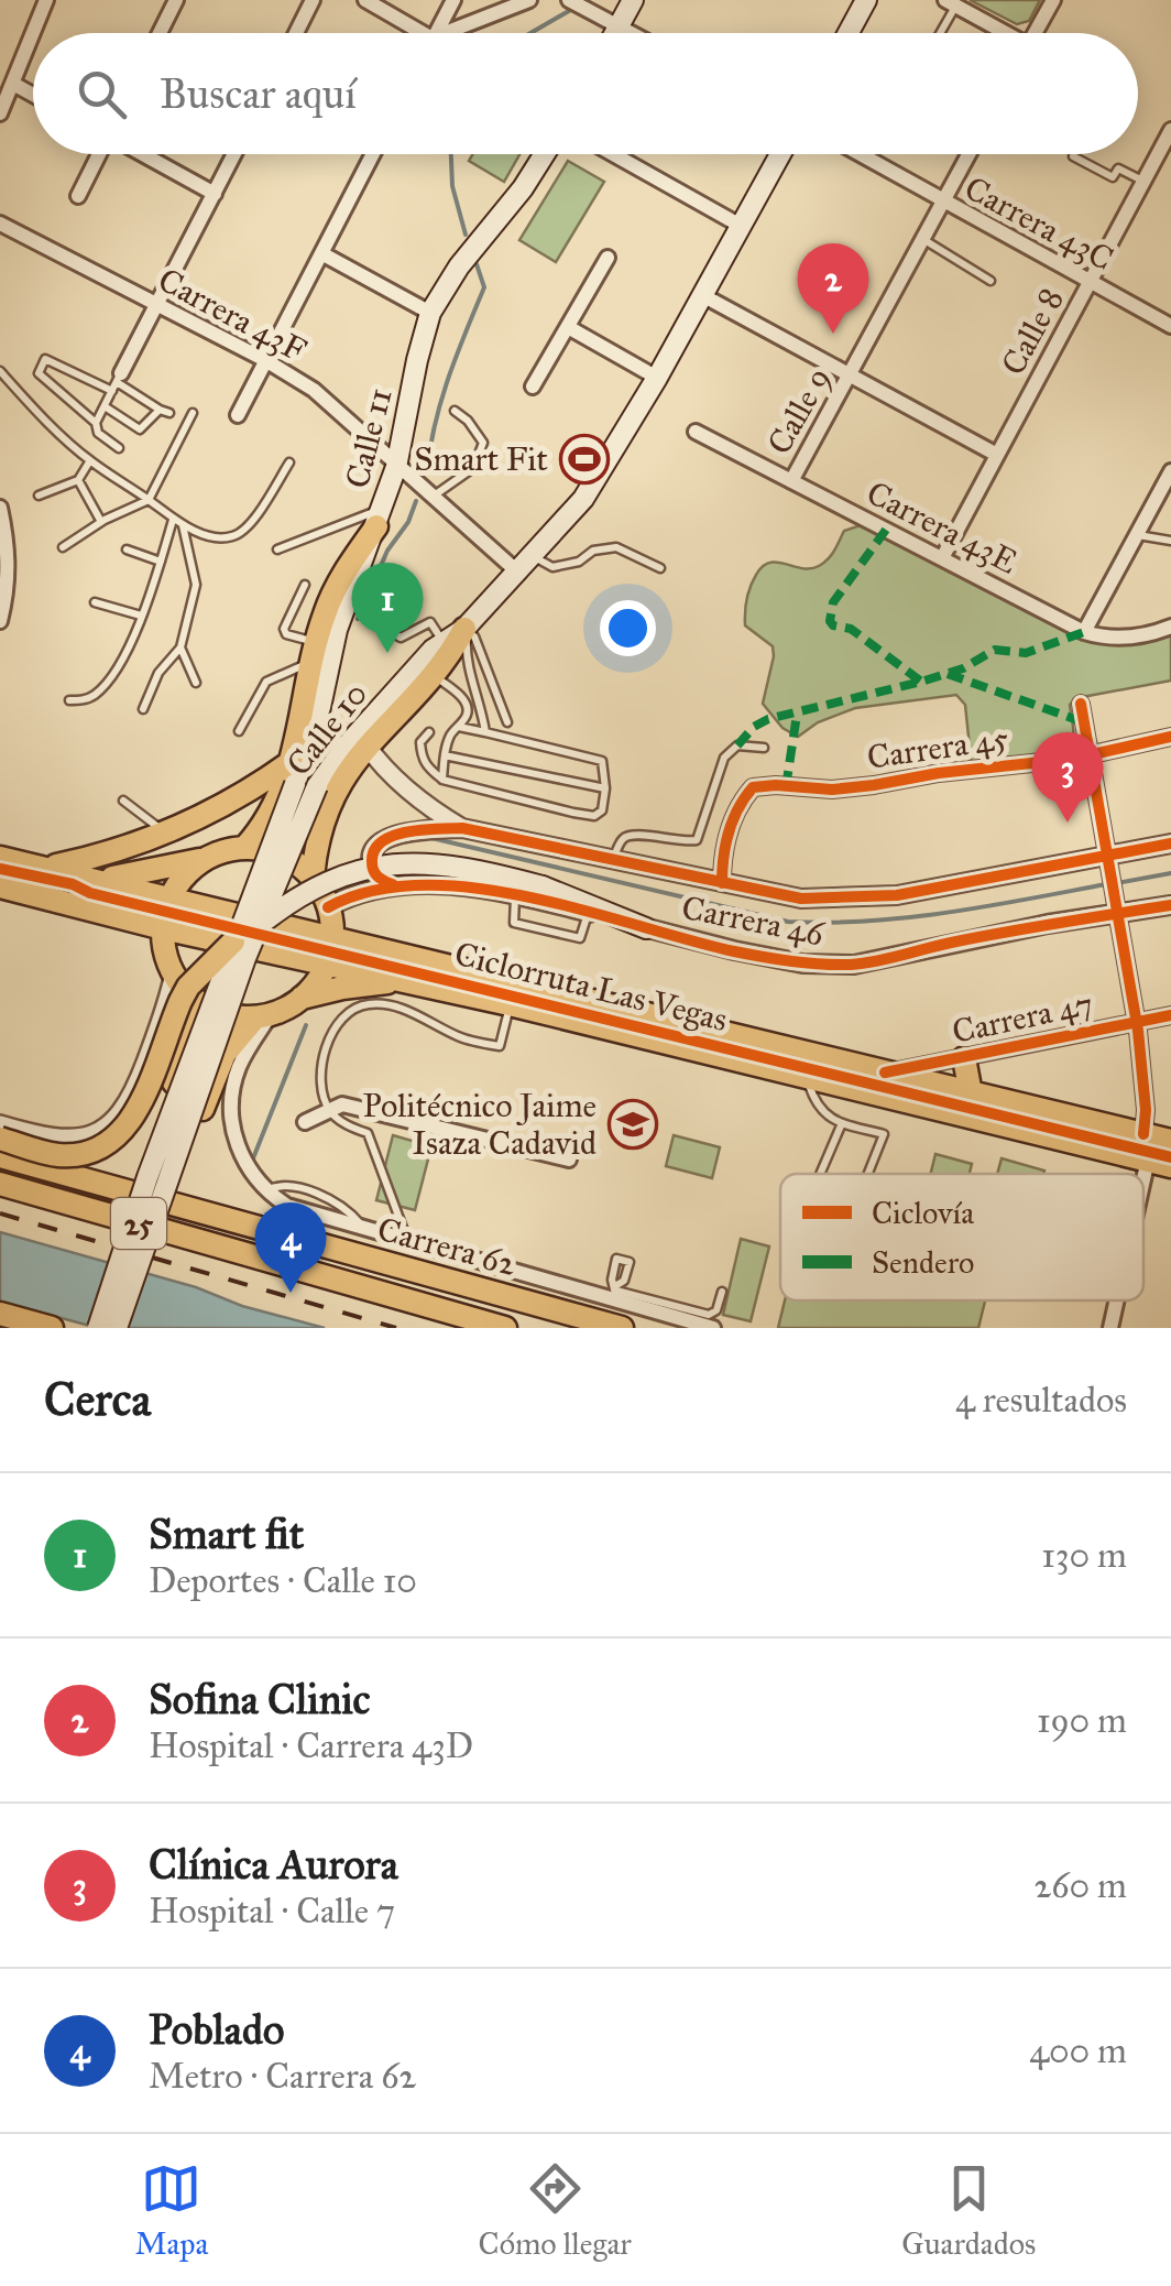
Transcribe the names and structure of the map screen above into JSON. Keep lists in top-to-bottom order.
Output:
{
  "streets": {
    "main road": [
      "Calle 11",
      "Calle 10",
      "25",
      "Carrera 62"
    ],
    "street": [
      "Carrera 43C",
      "Carrera 43F",
      "Calle 8",
      "Calle 9",
      "Carrera 43E",
      "Carrera 45",
      "Carrera 46",
      "Carrera 47"
    ],
    "cycle path": ["Ciclorruta Las Vegas"]
  },
  "crossings": [
    ["Carrera 43C", "Calle 8"],
    ["Carrera 43C", "Calle 9"],
    ["Carrera 43F", "Calle 11"],
    ["Carrera 43F", "Calle 10"],
    ["Calle 8", "Carrera 43E"],
    ["Calle 9", "Carrera 43E"],
    ["Calle 11", "Calle 10"],
    ["Carrera 45", "Carrera 46"]
  ],
  "places": {
    "sports": ["Smart Fit"],
    "school or university": ["Politécnico Jaime Isaza Cadavid"]
  },
  "legend": ["Ciclovía", "Sendero"],
  "page": {
    "search": "Buscar aquí",
    "pins": [
      "2",
      "1",
      "3",
      "4"
    ],
    "heading": ["Cerca", "4 resultados"],
    "list": [
      {
        "mark": "1",
        "name": "Smart fit",
        "note": "Deportes · Calle 10",
        "value": "130 m"
      },
      {
        "mark": "2",
        "name": "Sofina Clinic",
        "note": "Hospital · Carrera 43D",
        "value": "190 m"
      },
      {
        "mark": "3",
        "name": "Clínica Aurora",
        "note": "Hospital · Calle 7",
        "value": "260 m"
      },
      {
        "mark": "4",
        "name": "Poblado",
        "note": "Metro · Carrera 62",
        "value": "400 m"
      }
    ],
    "nav": ["Mapa", "Cómo llegar", "Guardados"]
  }
}
